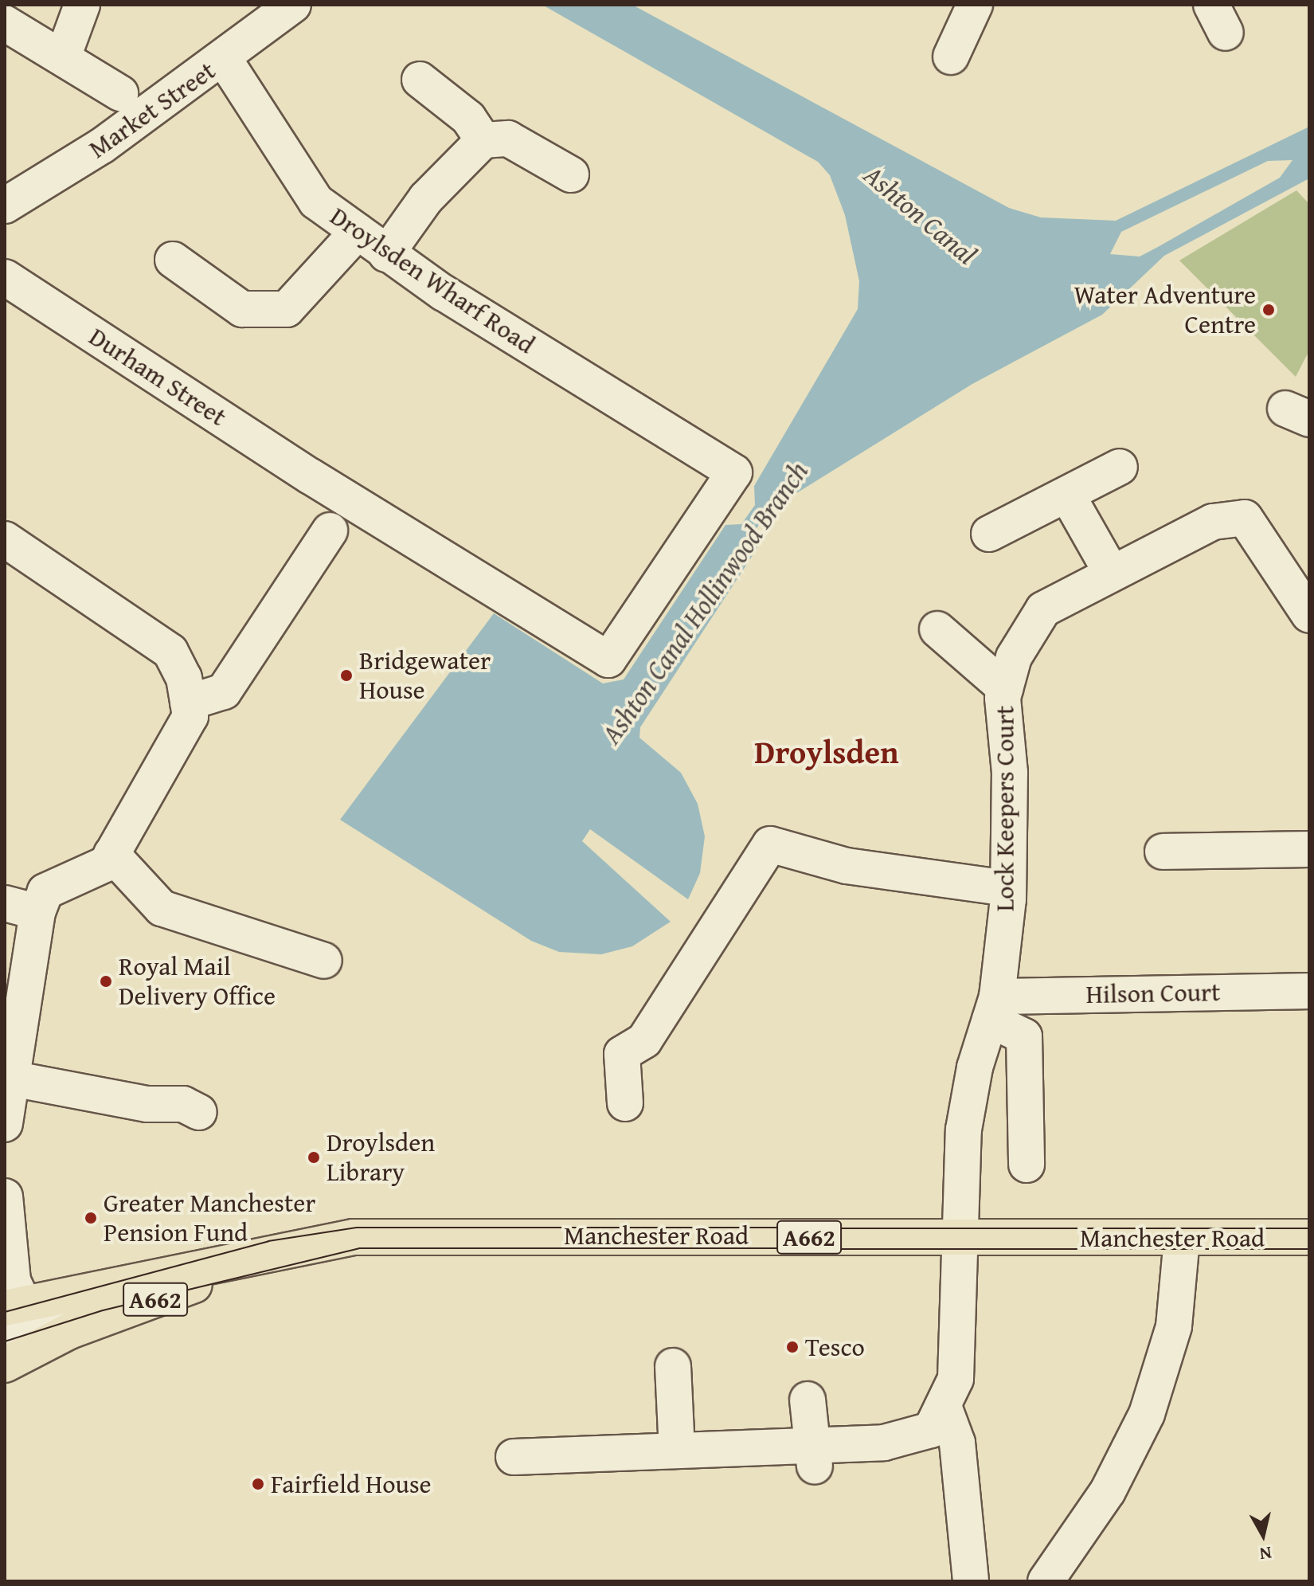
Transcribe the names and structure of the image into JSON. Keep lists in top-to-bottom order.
{
  "streets": {
    "main road": ["Manchester Road", "A662"],
    "street": [
      "Market Street",
      "Droylsden Wharf Road",
      "Durham Street",
      "Lock Keepers Court",
      "Hilson Court"
    ]
  },
  "crossings": [
    ["Market Street", "Droylsden Wharf Road"],
    ["Droylsden Wharf Road", "Durham Street"],
    ["Lock Keepers Court", "Hilson Court"],
    ["Lock Keepers Court", "Manchester Road"]
  ],
  "districts": ["Droylsden"],
  "water": ["Ashton Canal", "Ashton Canal Hollinwood Branch"],
  "places": [
    "Water Adventure Centre",
    "Bridgewater House",
    "Royal Mail Delivery Office",
    "Droylsden Library",
    "Greater Manchester Pension Fund",
    "Tesco",
    "Fairfield House"
  ],
  "north": "bottom"
}
